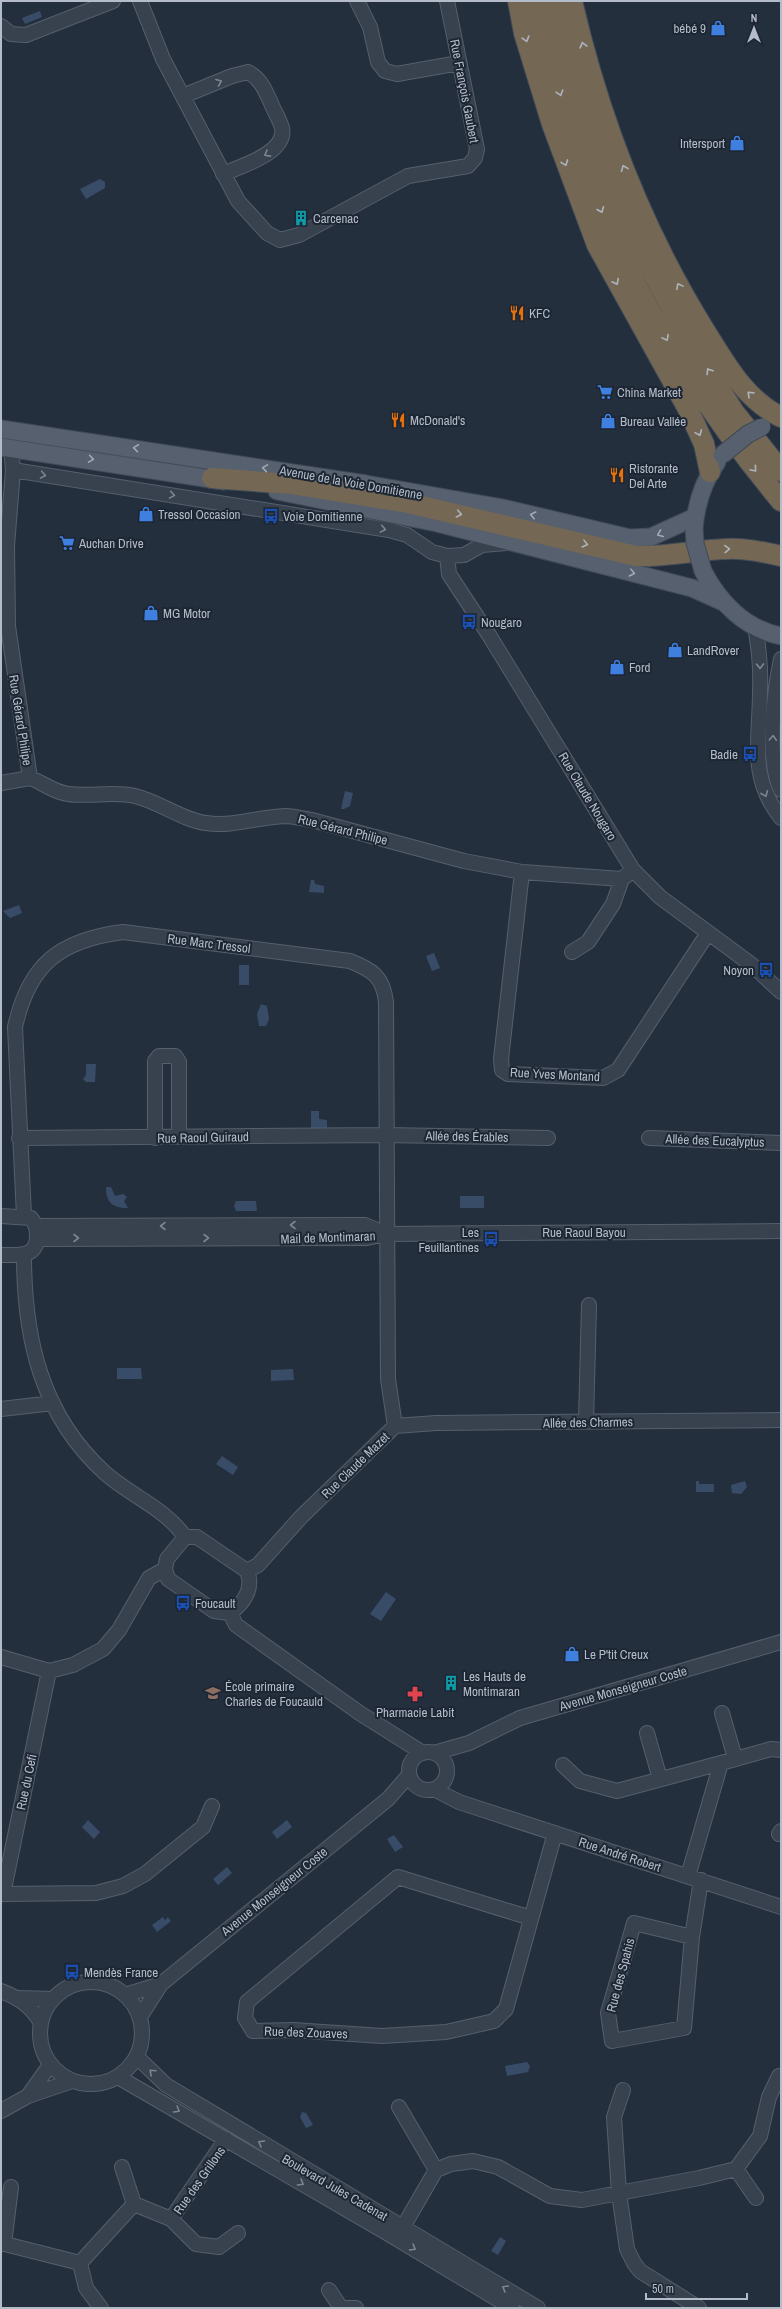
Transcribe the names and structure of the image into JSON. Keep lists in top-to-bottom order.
{
  "streets": {
    "main road": ["Avenue de la Voie Domitienne"],
    "street": [
      "Rue François Gaubert",
      "Rue Gérard Philipe",
      "Rue Claude Nougaro",
      "Rue Marc Tressol",
      "Rue Yves Montand",
      "Allée des Érables",
      "Rue Raoul Guiraud",
      "Allée des Eucalyptus",
      "Rue Raoul Bayou",
      "Mail de Montimaran",
      "Allée des Charmes",
      "Rue Claude Mazet",
      "Avenue Monseigneur Coste",
      "Rue du Cefi",
      "Rue André Robert",
      "Rue des Spahis",
      "Rue des Zouaves",
      "Rue des Grillons",
      "Boulevard Jules Cadenat"
    ]
  },
  "crossings": [
    ["Avenue de la Voie Domitienne", "Rue Gérard Philipe"],
    ["Avenue de la Voie Domitienne", "Rue Claude Nougaro"],
    ["Rue Gérard Philipe", "Rue Yves Montand"],
    ["Rue Claude Nougaro", "Rue Yves Montand"],
    ["Rue Marc Tressol", "Allée des Érables"],
    ["Rue Marc Tressol", "Rue Raoul Guiraud"],
    ["Rue Marc Tressol", "Rue Raoul Bayou"],
    ["Rue Marc Tressol", "Mail de Montimaran"],
    ["Rue Marc Tressol", "Rue Claude Mazet"],
    ["Allée des Érables", "Rue Raoul Guiraud"],
    ["Rue Raoul Bayou", "Mail de Montimaran"],
    ["Rue Raoul Bayou", "Rue Claude Mazet"],
    ["Mail de Montimaran", "Rue Claude Mazet"],
    ["Allée des Charmes", "Rue Claude Mazet"],
    ["Avenue Monseigneur Coste", "Rue André Robert"],
    ["Avenue Monseigneur Coste", "Boulevard Jules Cadenat"],
    ["Rue André Robert", "Rue des Spahis"],
    ["Rue André Robert", "Rue des Zouaves"],
    ["Rue des Grillons", "Boulevard Jules Cadenat"]
  ],
  "places": {
    "shop": [
      "bébé 9",
      "Intersport",
      "Bureau Vallée",
      "Tressol Occasion",
      "MG Motor",
      "LandRover",
      "Ford",
      "Le P'tit Creux"
    ],
    "building": ["Carcenac", "Les Hauts de Montimaran"],
    "restaurant": ["KFC", "McDonald's", "Ristorante Del Arte"],
    "supermarket": ["China Market", "Auchan Drive"],
    "bus stop": [
      "Voie Domitienne",
      "Nougaro",
      "Badie",
      "Noyon",
      "Les Feuillantines",
      "Foucault",
      "Mendès France"
    ],
    "school or university": ["École primaire Charles de Foucauld"],
    "pharmacy": ["Pharmacie Labit"]
  },
  "scale_bar": "50 m",
  "north": "top"
}
